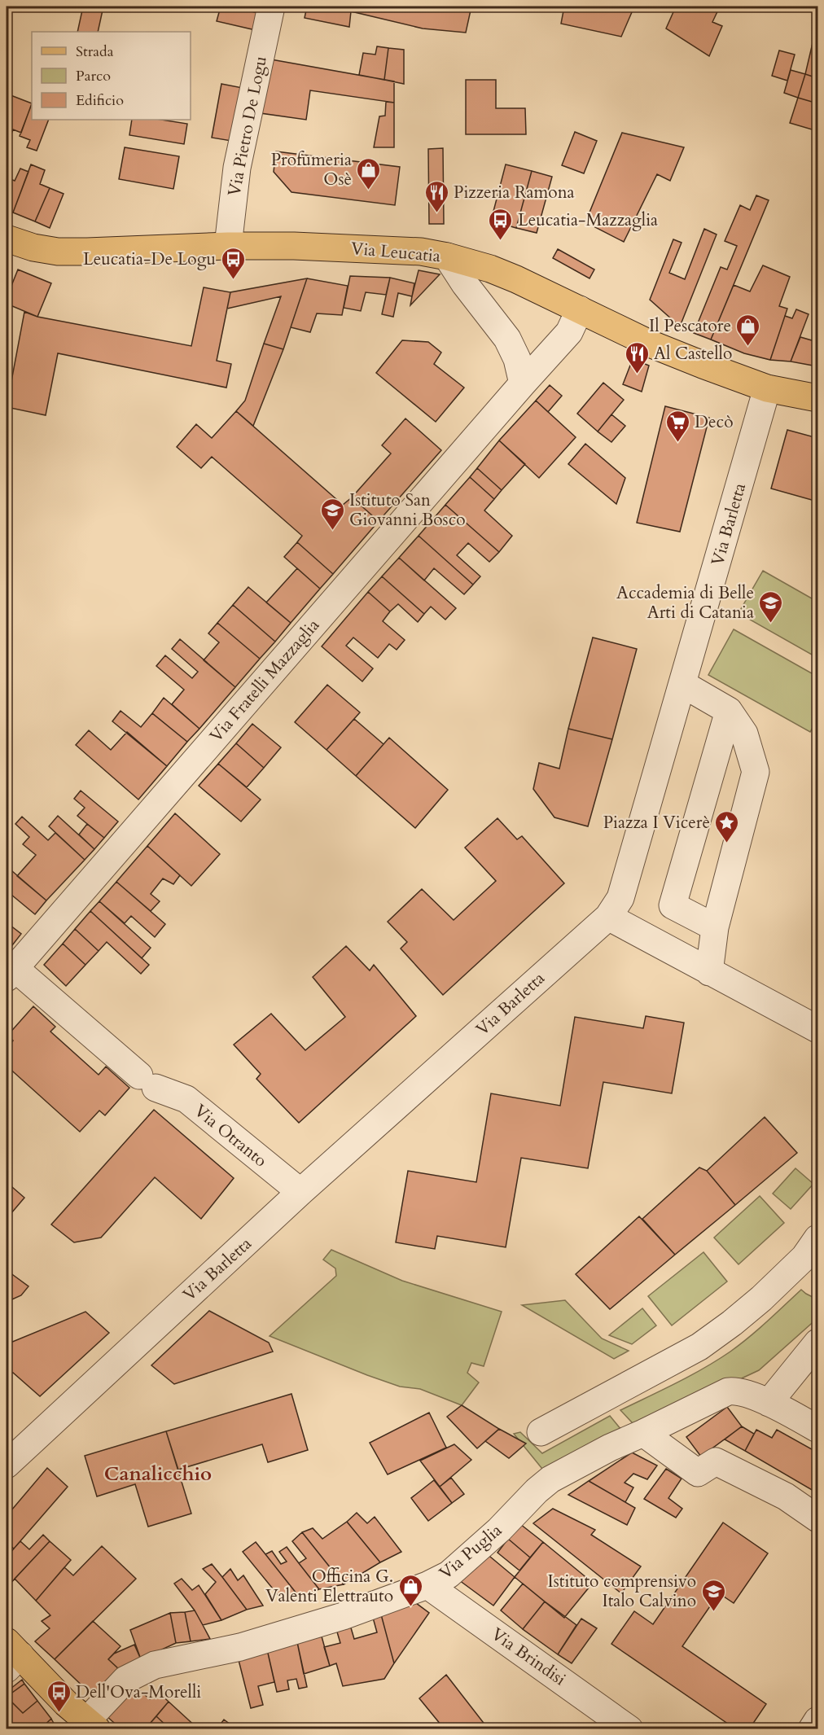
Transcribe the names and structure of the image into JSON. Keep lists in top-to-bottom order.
{
  "streets": {
    "main road": ["Via Leucatia"],
    "street": [
      "Via Pietro De Logu",
      "Via Barletta",
      "Via Fratelli Mazzaglia",
      "Via Otranto",
      "Via Puglia",
      "Via Brindisi"
    ]
  },
  "crossings": [
    ["Via Pietro De Logu", "Via Leucatia"],
    ["Via Leucatia", "Via Barletta"],
    ["Via Leucatia", "Via Fratelli Mazzaglia"],
    ["Via Barletta", "Via Otranto"],
    ["Via Fratelli Mazzaglia", "Via Otranto"],
    ["Via Puglia", "Via Brindisi"]
  ],
  "districts": ["Canalicchio"],
  "places": {
    "shop": ["Profumeria Osè", "Il Pescatore", "Officina G. Valenti Elettrauto"],
    "restaurant": ["Pizzeria Ramona", "Al Castello"],
    "bus stop": ["Leucatia-Mazzaglia", "Leucatia-De Logu", "Dell'Ova-Morelli"],
    "supermarket": ["Decò"],
    "school or university": ["Istituto San Giovanni Bosco", "Accademia di Belle Arti di Catania", "Istituto comprensivo Italo Calvino"],
    "place": ["Piazza I Vicerè"]
  },
  "legend": ["Strada", "Parco", "Edificio"]
}
